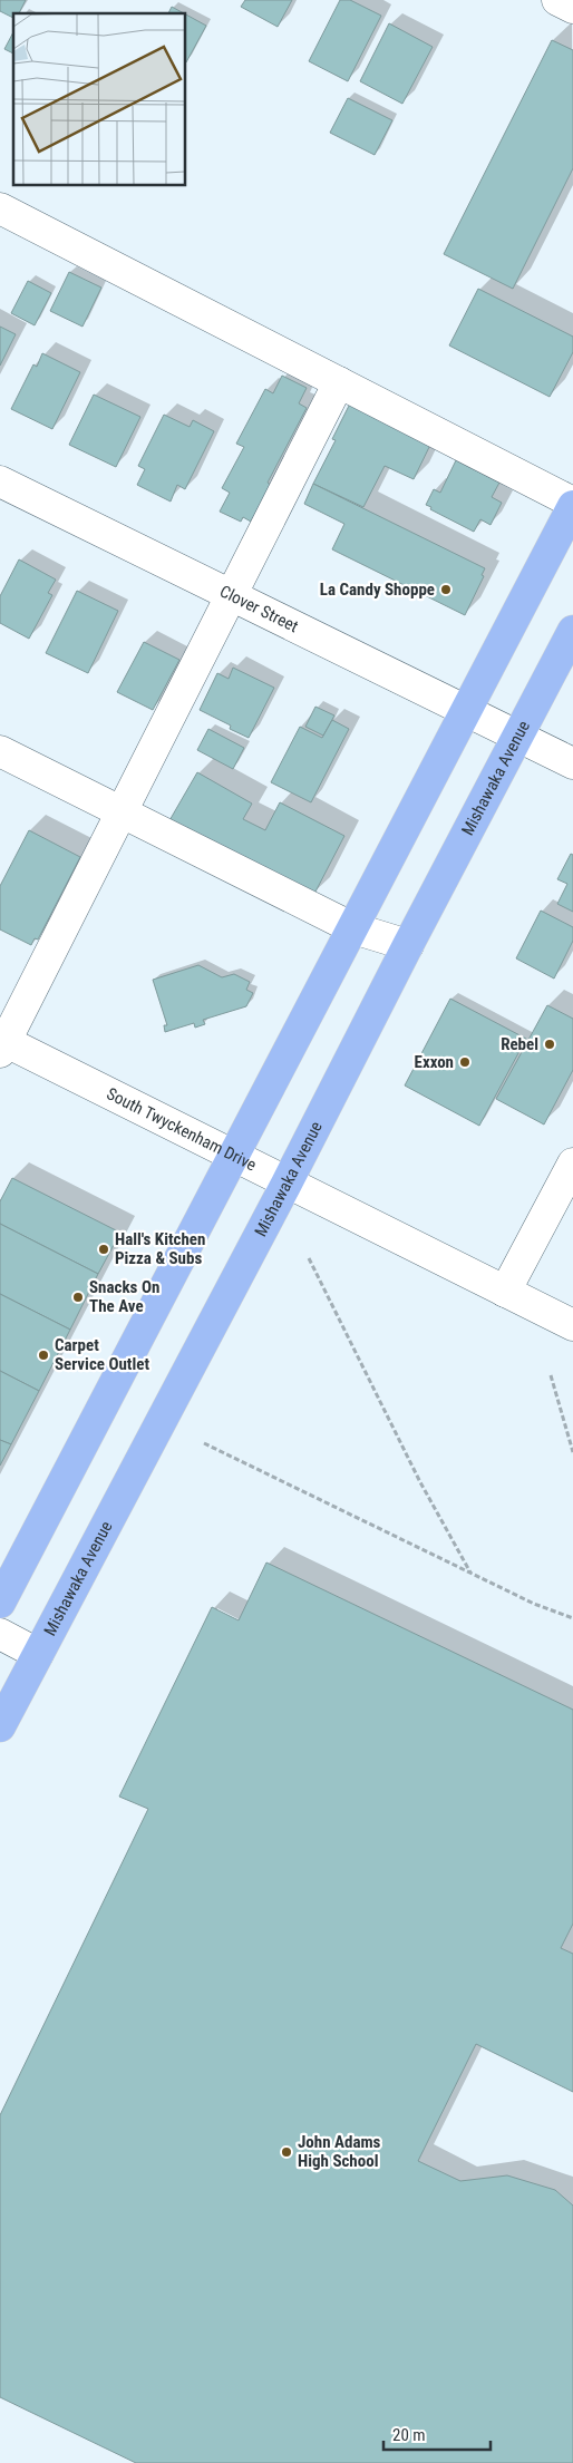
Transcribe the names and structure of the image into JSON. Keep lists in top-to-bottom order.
{
  "streets": {
    "main road": ["Mishawaka Avenue"],
    "street": ["Clover Street", "South Twyckenham Drive"]
  },
  "crossings": [
    ["Clover Street", "Mishawaka Avenue"],
    ["Mishawaka Avenue", "South Twyckenham Drive"]
  ],
  "places": [
    "La Candy Shoppe",
    "Rebel",
    "Exxon",
    "Hall's Kitchen Pizza & Subs",
    "Snacks On The Ave",
    "Carpet Service Outlet",
    "John Adams High School"
  ],
  "scale_bar": "20 m"
}
